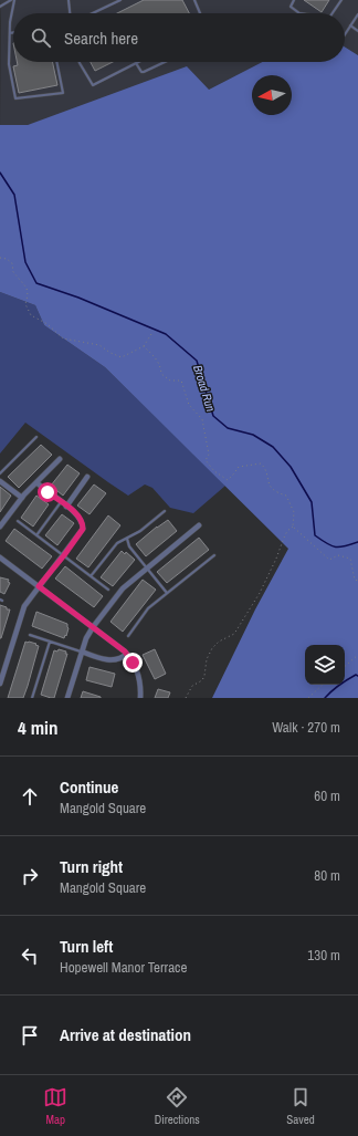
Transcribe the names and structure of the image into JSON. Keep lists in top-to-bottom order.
{
  "water": ["Broad Run"],
  "north": "left",
  "page": {
    "search": "Search here",
    "heading": ["4 min", "Walk · 270 m"],
    "list": [
      ["Continue", "Mangold Square", "60 m"],
      ["Turn right", "Mangold Square", "80 m"],
      ["Turn left", "Hopewell Manor Terrace", "130 m"],
      "Arrive at destination"
    ],
    "nav": ["Map", "Directions", "Saved"]
  }
}
